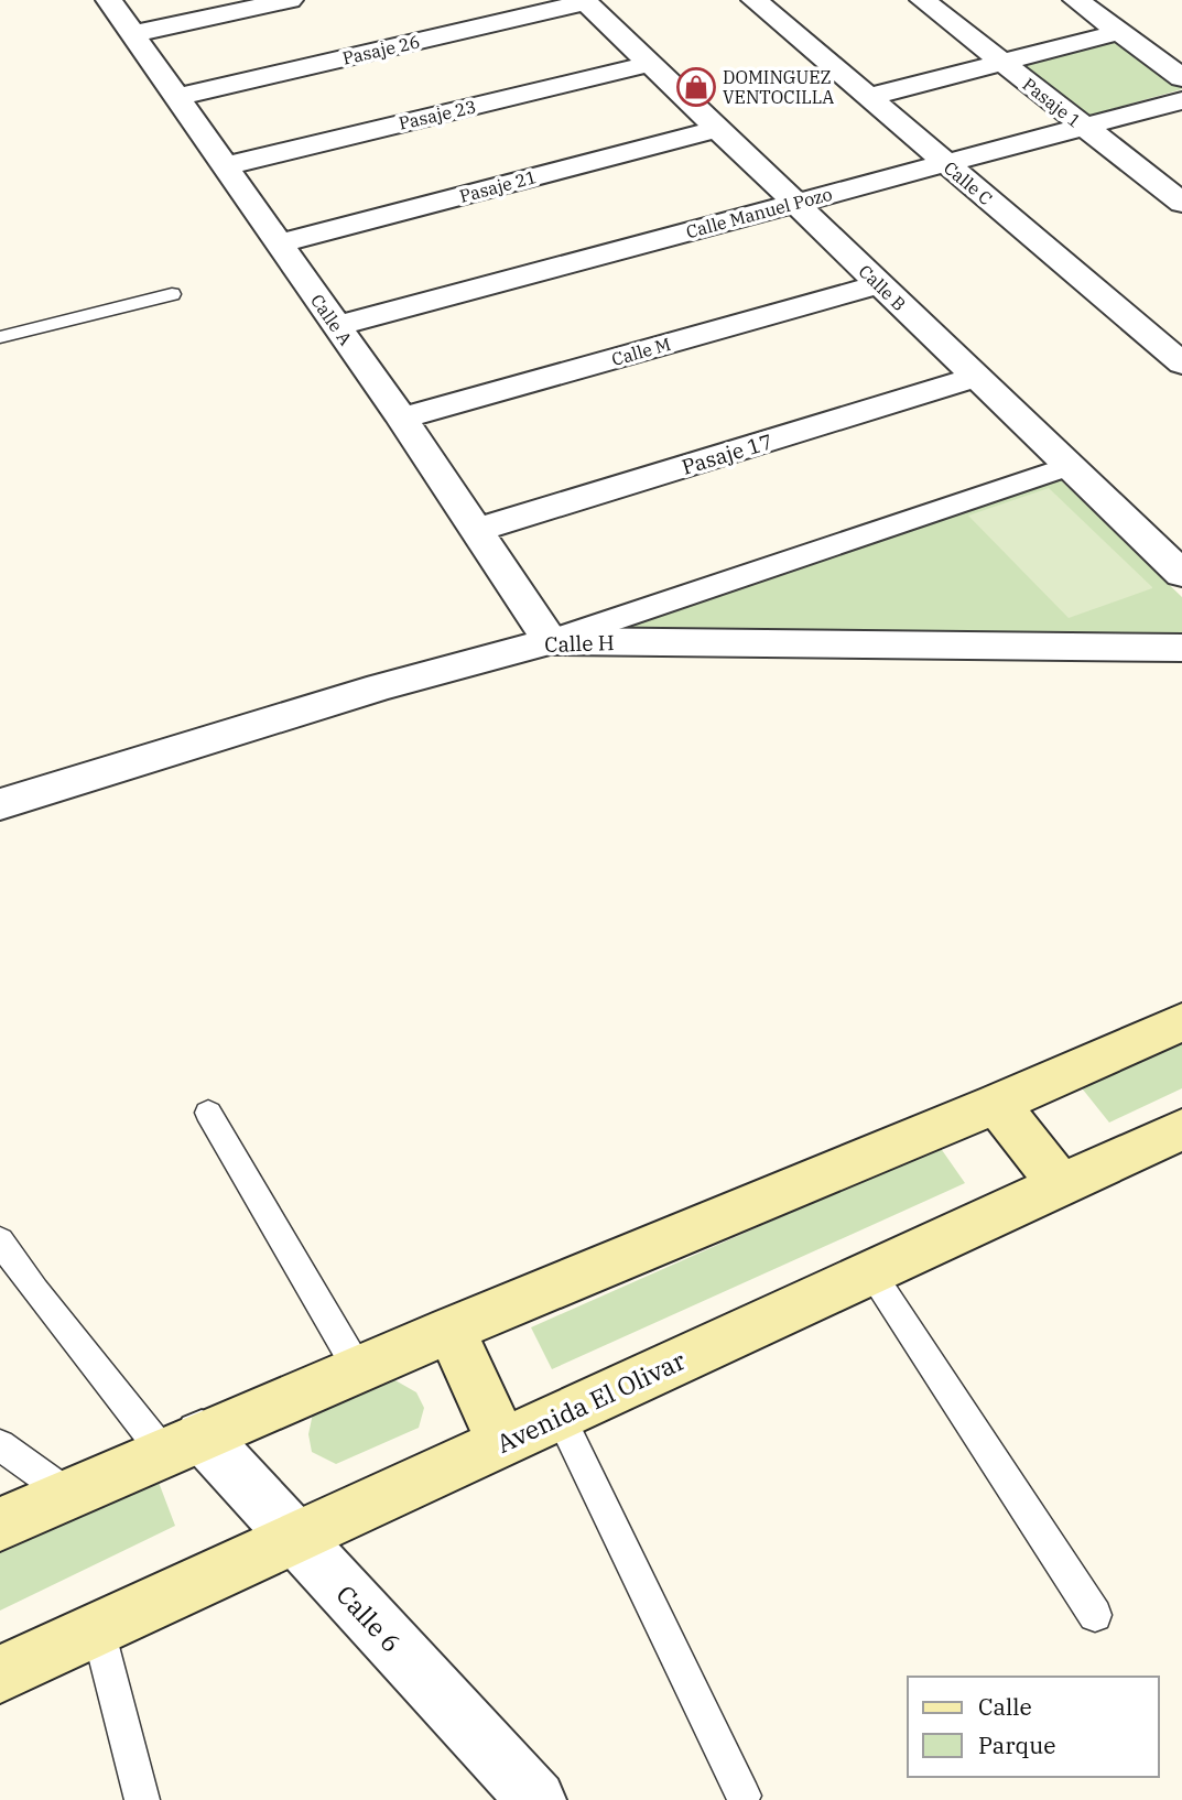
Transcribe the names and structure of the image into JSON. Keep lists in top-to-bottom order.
{
  "streets": {
    "main road": ["Avenida El Olivar"],
    "street": [
      "Pasaje 26",
      "Pasaje 1",
      "Pasaje 23",
      "Calle C",
      "Pasaje 21",
      "Calle Manuel Pozo",
      "Calle B",
      "Calle A",
      "Calle M",
      "Pasaje 17",
      "Calle H",
      "Calle 6"
    ]
  },
  "crossings": [
    ["Pasaje 26", "Calle B"],
    ["Pasaje 26", "Calle A"],
    ["Pasaje 1", "Calle Manuel Pozo"],
    ["Pasaje 23", "Calle B"],
    ["Pasaje 23", "Calle A"],
    ["Calle C", "Calle Manuel Pozo"],
    ["Pasaje 21", "Calle B"],
    ["Pasaje 21", "Calle A"],
    ["Calle Manuel Pozo", "Calle B"],
    ["Calle Manuel Pozo", "Calle A"],
    ["Calle B", "Calle M"],
    ["Calle B", "Pasaje 17"],
    ["Calle A", "Calle M"],
    ["Calle A", "Pasaje 17"],
    ["Calle A", "Calle H"],
    ["Avenida El Olivar", "Calle 6"]
  ],
  "places": {
    "shop": ["DOMINGUEZ VENTOCILLA"]
  },
  "legend": ["Calle", "Parque"]
}
